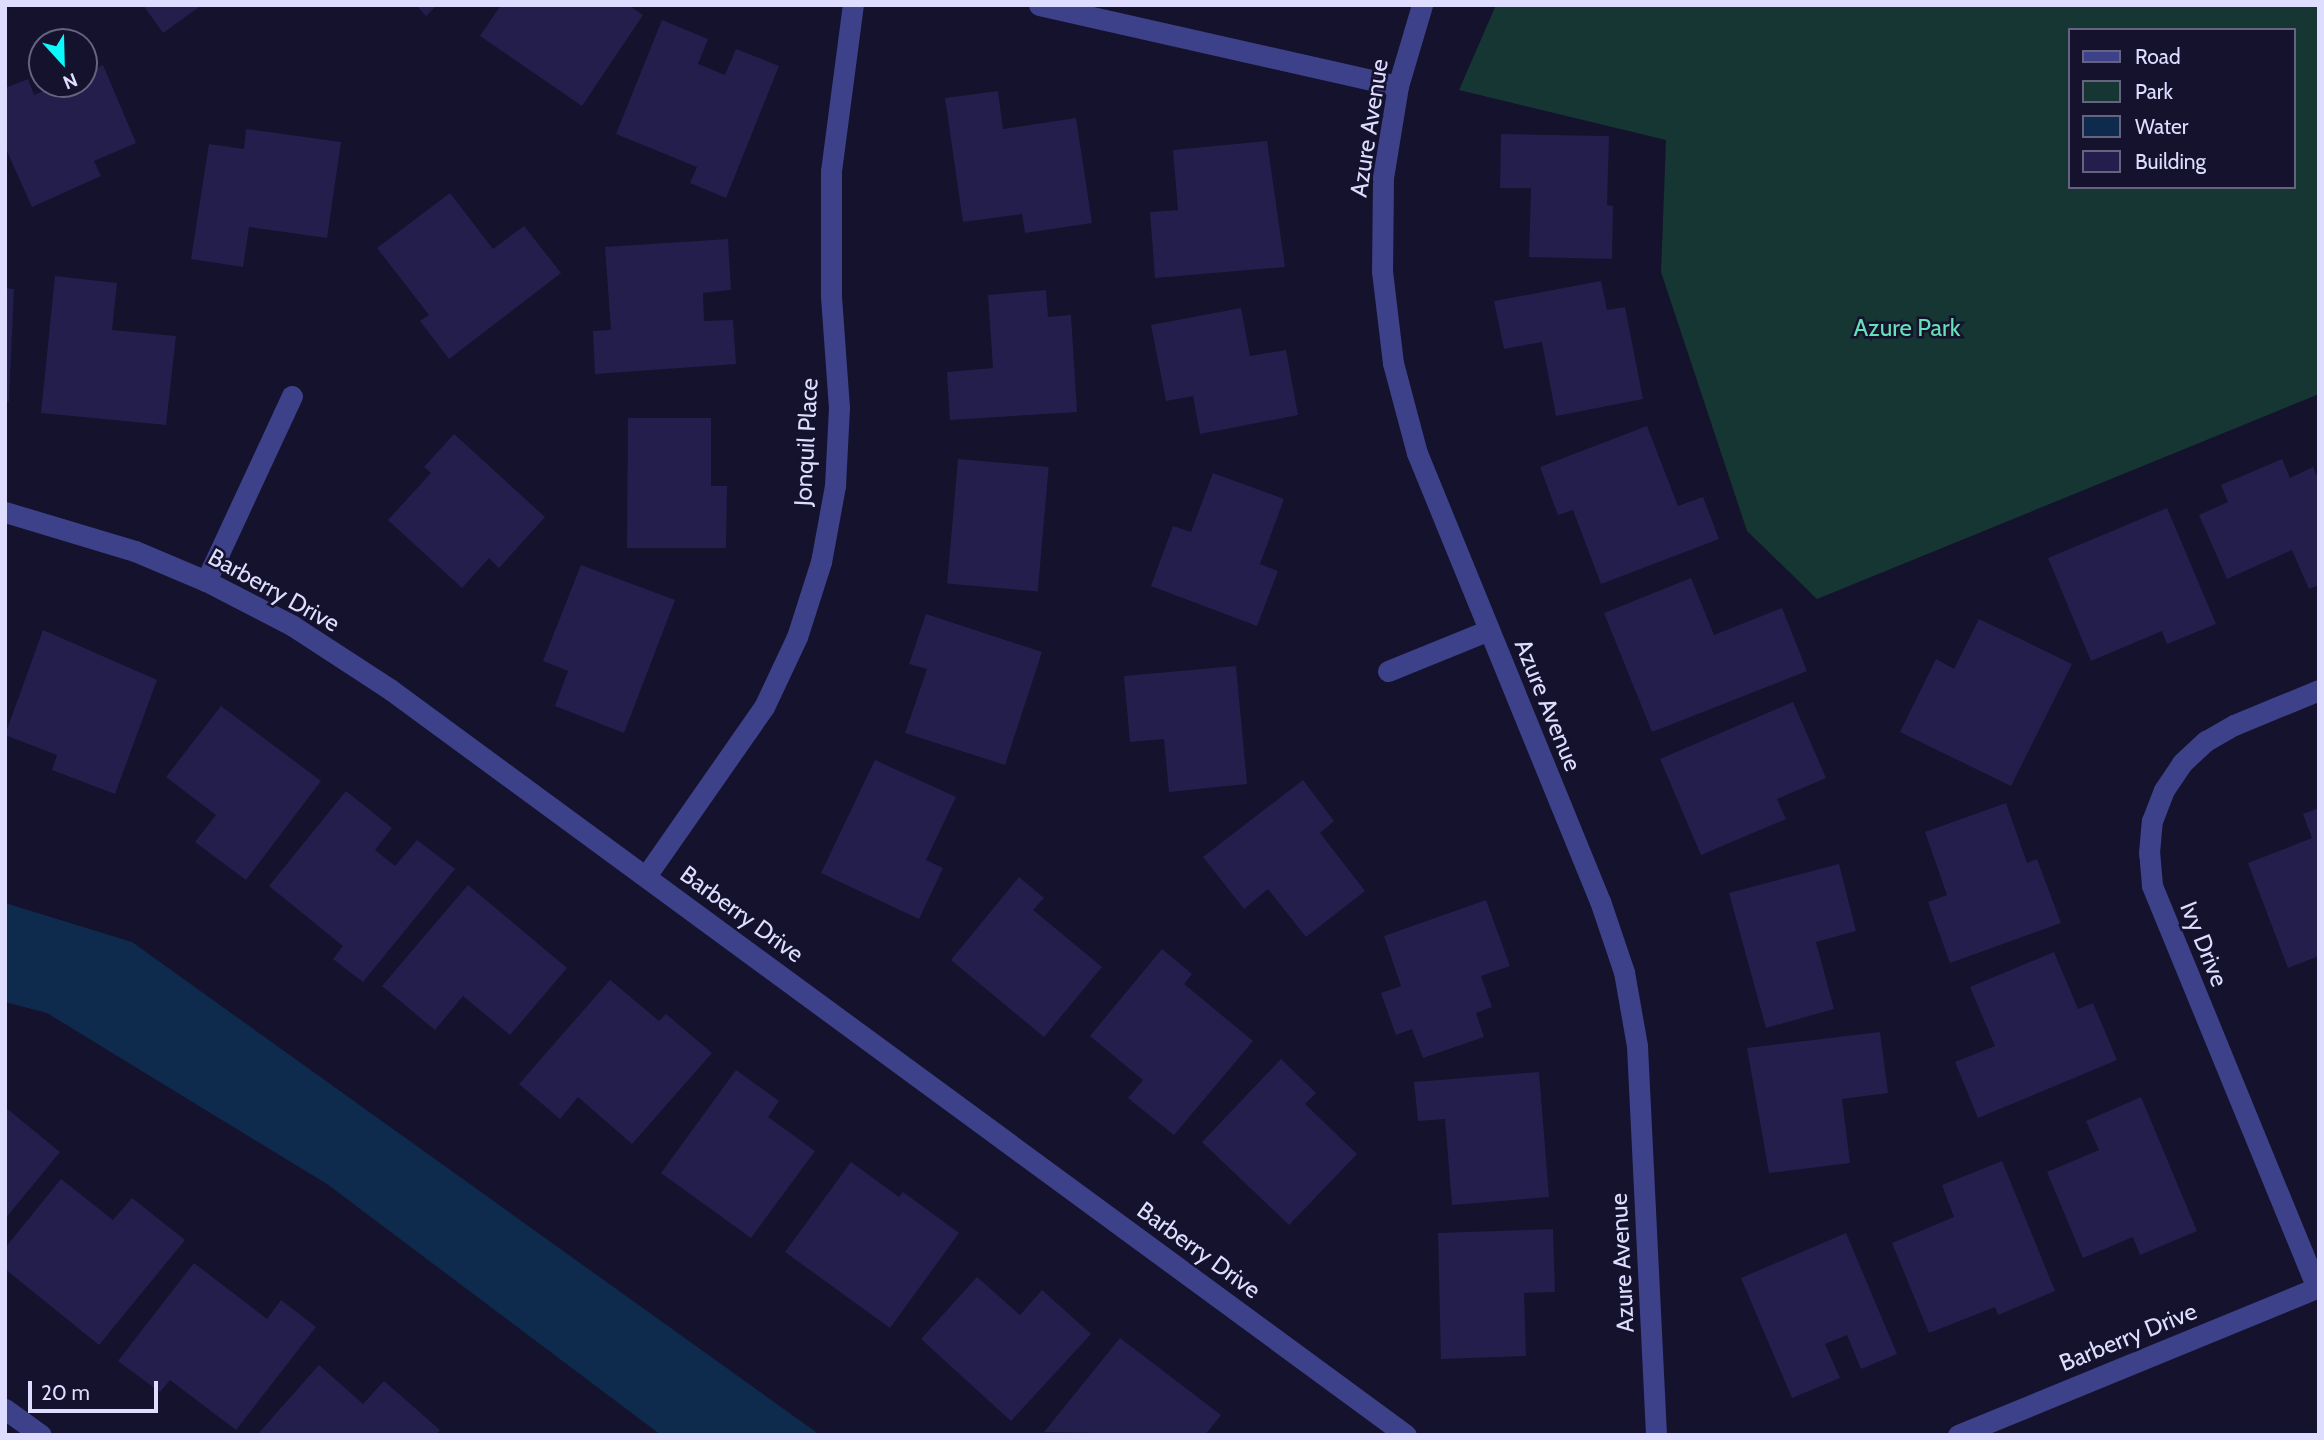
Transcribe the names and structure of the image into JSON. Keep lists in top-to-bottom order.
{
  "streets": {
    "street": [
      "Azure Avenue",
      "Jonquil Place",
      "Barberry Drive",
      "Ivy Drive"
    ]
  },
  "crossings": [
    ["Jonquil Place", "Barberry Drive"],
    ["Barberry Drive", "Ivy Drive"]
  ],
  "parks": ["Azure Park"],
  "legend": [
    "Road",
    "Park",
    "Water",
    "Building"
  ],
  "scale_bar": "20 m",
  "north": "bottom"
}
